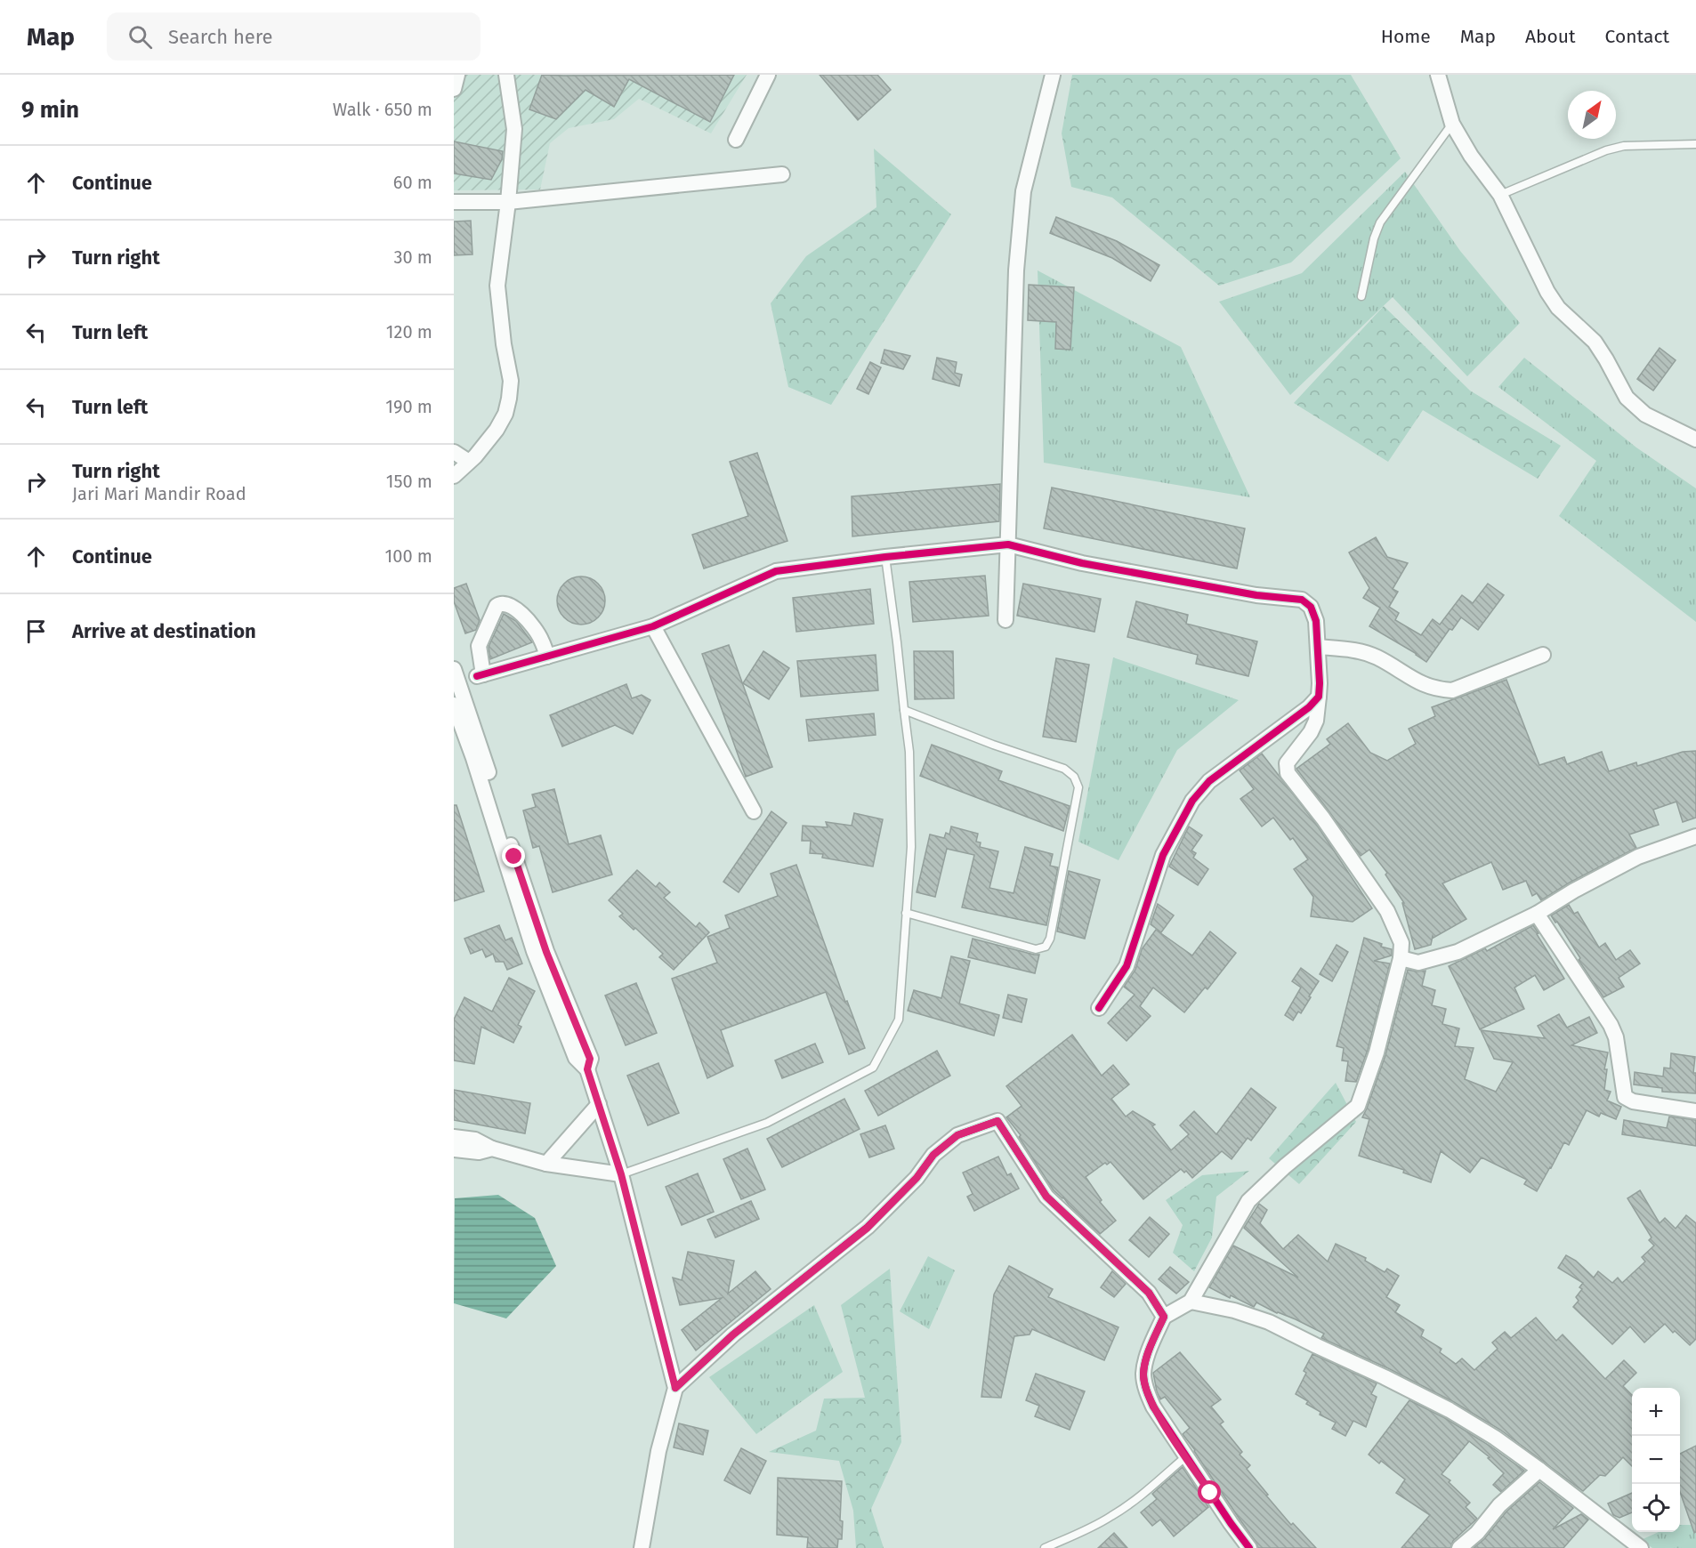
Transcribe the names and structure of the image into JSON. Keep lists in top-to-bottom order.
{
  "north": "top right",
  "page": {
    "header": "Map",
    "search": "Search here",
    "nav": [
      "Home",
      "Map",
      "About",
      "Contact"
    ],
    "heading": ["9 min", "Walk · 650 m"],
    "list": [
      ["Continue", "60 m"],
      ["Turn right", "30 m"],
      ["Turn left", "120 m"],
      ["Turn left", "190 m"],
      ["Turn right", "Jari Mari Mandir Road", "150 m"],
      ["Continue", "100 m"],
      "Arrive at destination"
    ],
    "map_buttons": ["+", "−"]
  }
}
